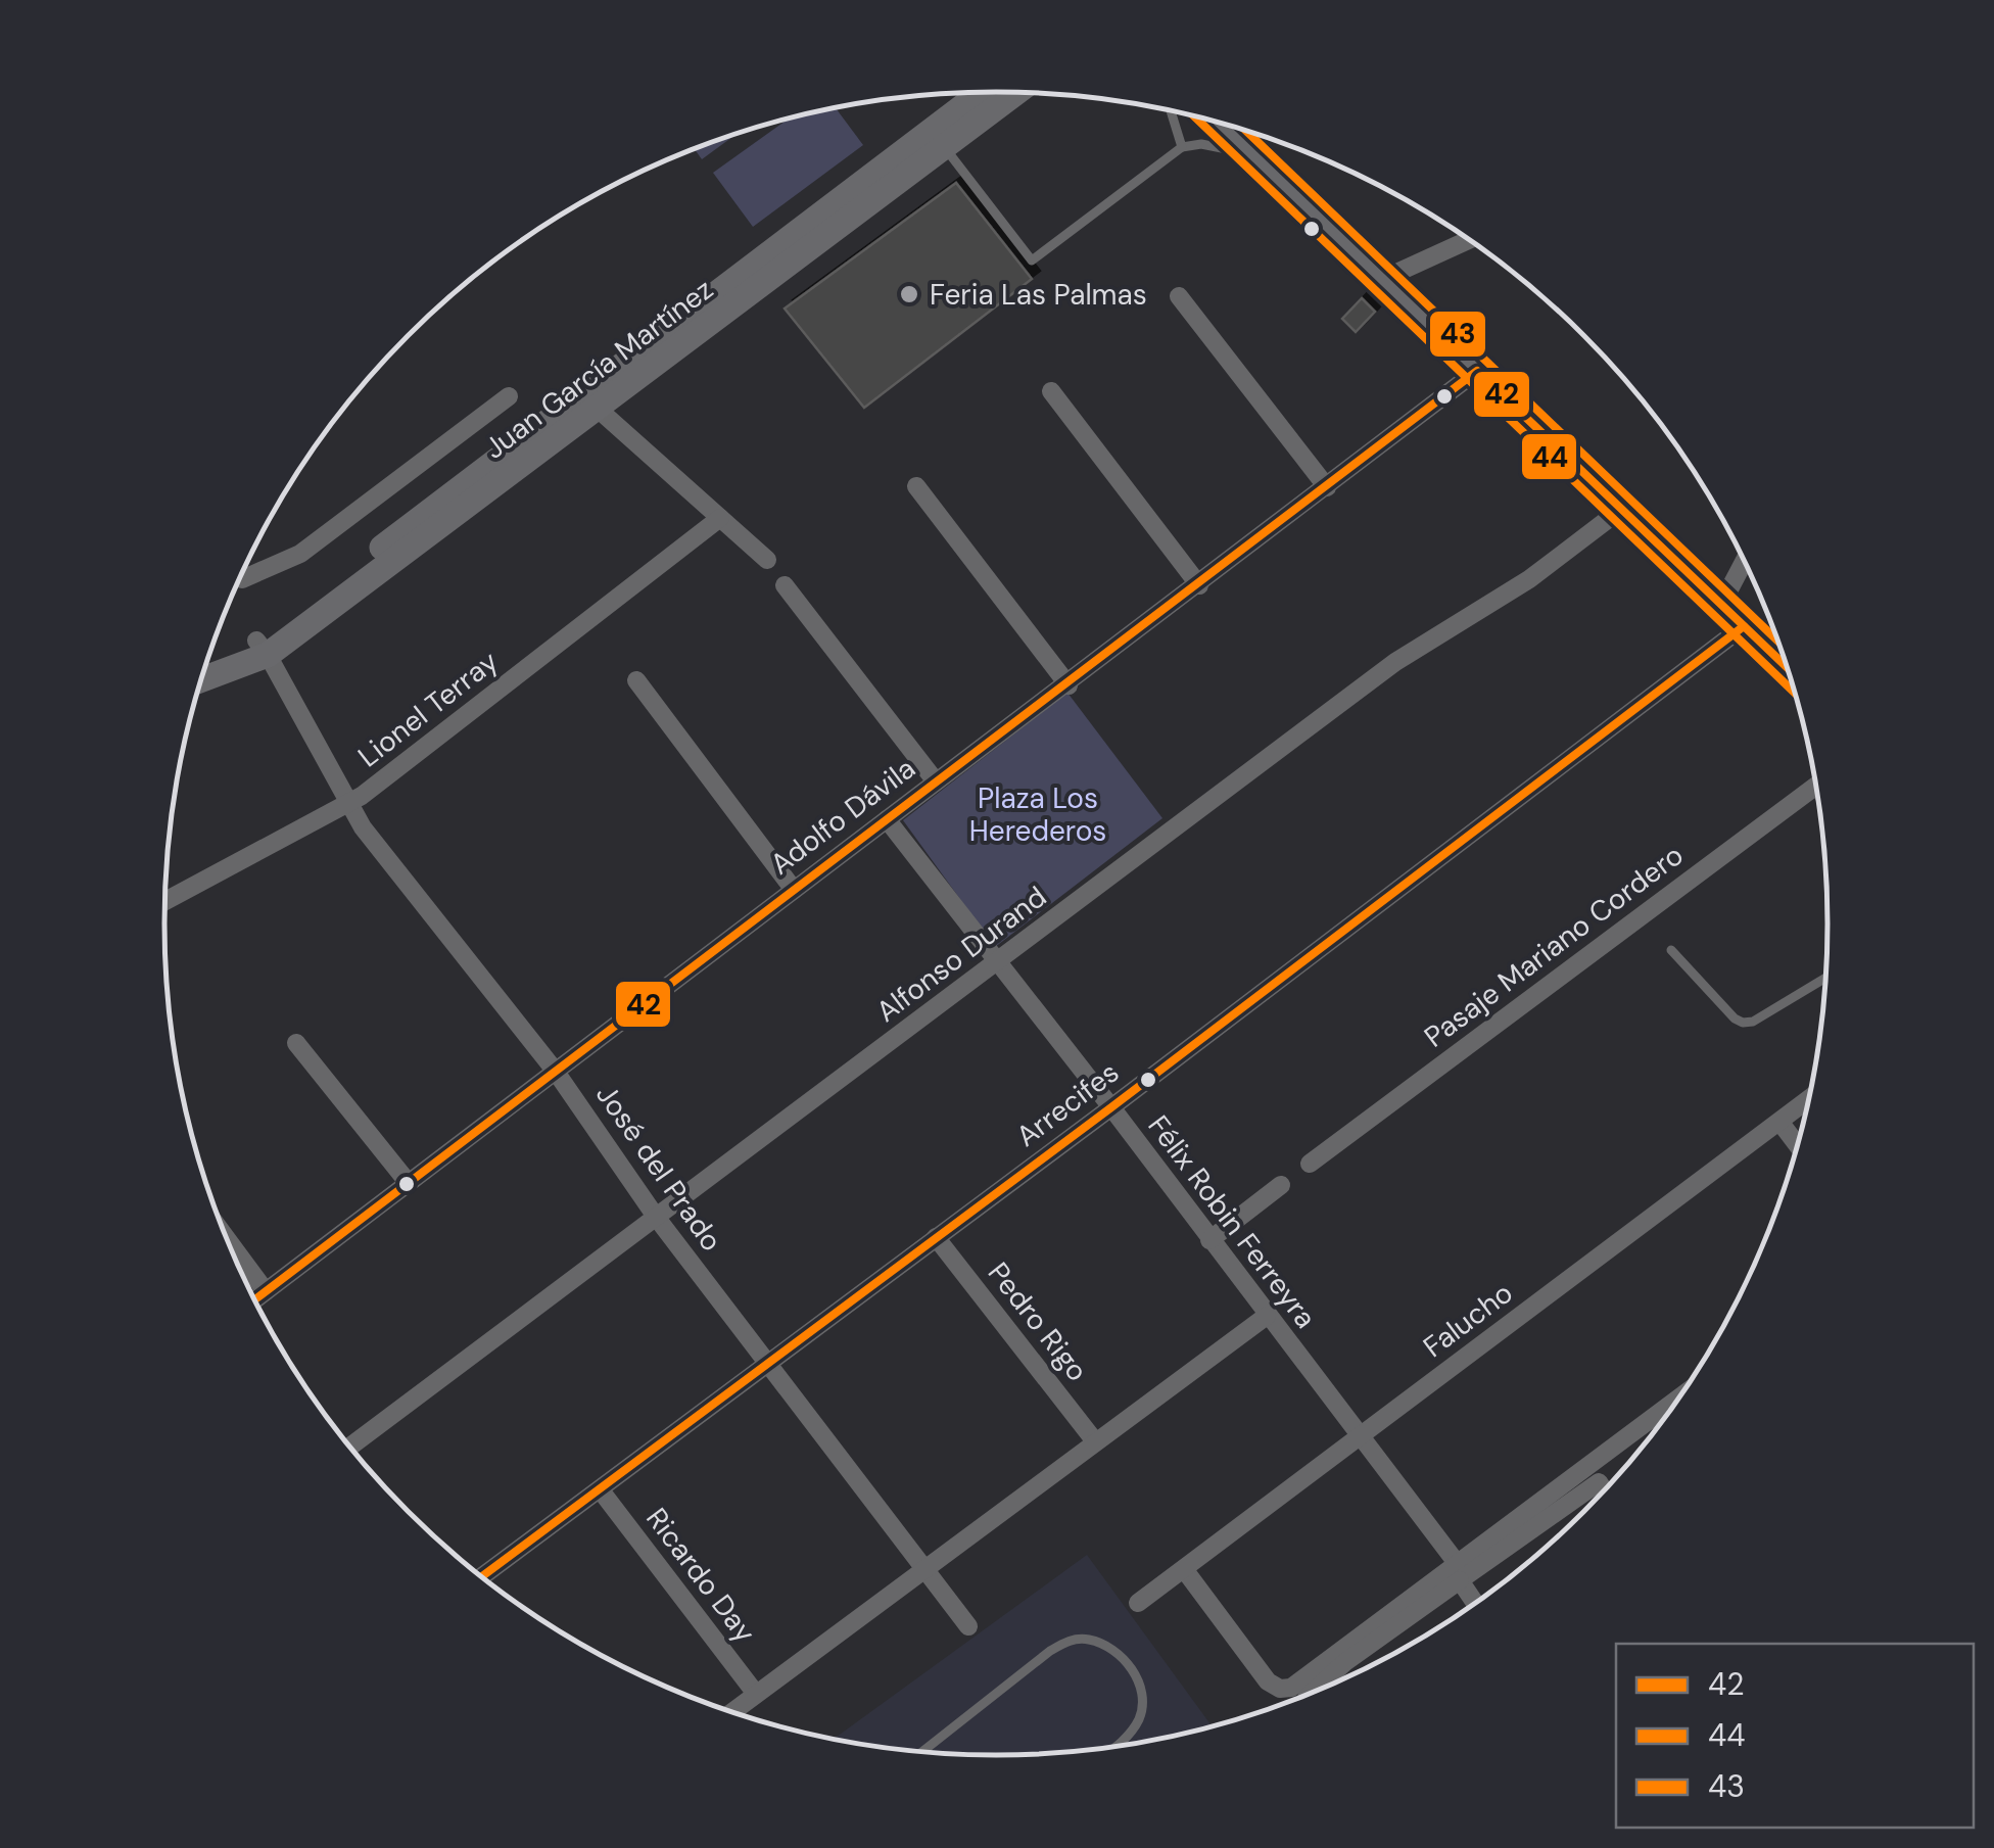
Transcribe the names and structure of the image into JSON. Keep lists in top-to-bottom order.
{
  "streets": {
    "main road": ["Juan García Martínez"],
    "street": [
      "Lionel Terray",
      "Adolfo Dávila",
      "Pasaje Mariano Cordero",
      "Alfonso Durand",
      "Arrecifes",
      "José del Prado",
      "Félix Robin Ferreyra",
      "Falucho",
      "Pedro Rigo",
      "Ricardo Day"
    ]
  },
  "crossings": [
    ["Juan García Martínez", "José del Prado"],
    ["Lionel Terray", "José del Prado"],
    ["Adolfo Dávila", "José del Prado"],
    ["Adolfo Dávila", "Félix Robin Ferreyra"],
    ["Alfonso Durand", "José del Prado"],
    ["Alfonso Durand", "Félix Robin Ferreyra"],
    ["Arrecifes", "José del Prado"],
    ["Arrecifes", "Félix Robin Ferreyra"],
    ["Arrecifes", "Pedro Rigo"],
    ["Arrecifes", "Ricardo Day"],
    ["Félix Robin Ferreyra", "Falucho"]
  ],
  "parks": ["Plaza Los Herederos"],
  "places": ["Feria Las Palmas"],
  "lines": ["transit line 44", "transit line 43", "transit line 42"],
  "legend": ["42", "44", "43"]
}
